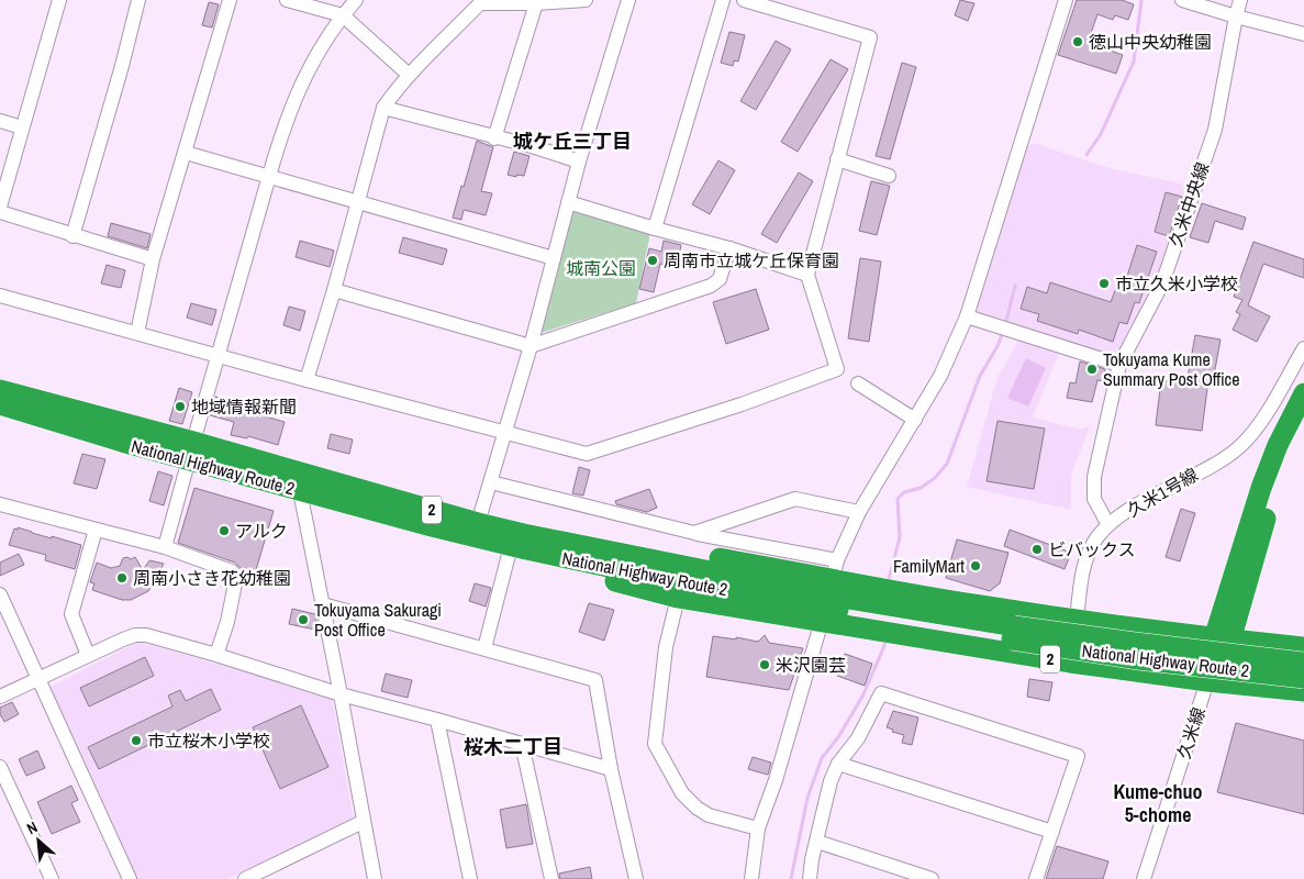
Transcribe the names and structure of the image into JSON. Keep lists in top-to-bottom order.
{
  "streets": {
    "highway": ["National Highway Route 2", "2"],
    "street": ["久米中央線", "久米1号線", "久米線"]
  },
  "crossings": [
    ["久米中央線", "久米1号線"],
    ["National Highway Route 2", "2"],
    ["久米1号線", "2"],
    ["2", "久米線"]
  ],
  "districts": ["城ケ丘三丁目", "桜木二丁目", "Kume-chuo 5-chome"],
  "parks": ["城南公園"],
  "places": [
    "徳山中央幼稚園",
    "周南市立城ケ丘保育園",
    "市立久米小学校",
    "Tokuyama Kume Summary Post Office",
    "地域情報新聞",
    "アルク",
    "ビバックス",
    "FamilyMart",
    "周南小さき花幼稚園",
    "Tokuyama Sakuragi Post Office",
    "米沢園芸",
    "市立桜木小学校"
  ],
  "north": "top left"
}
